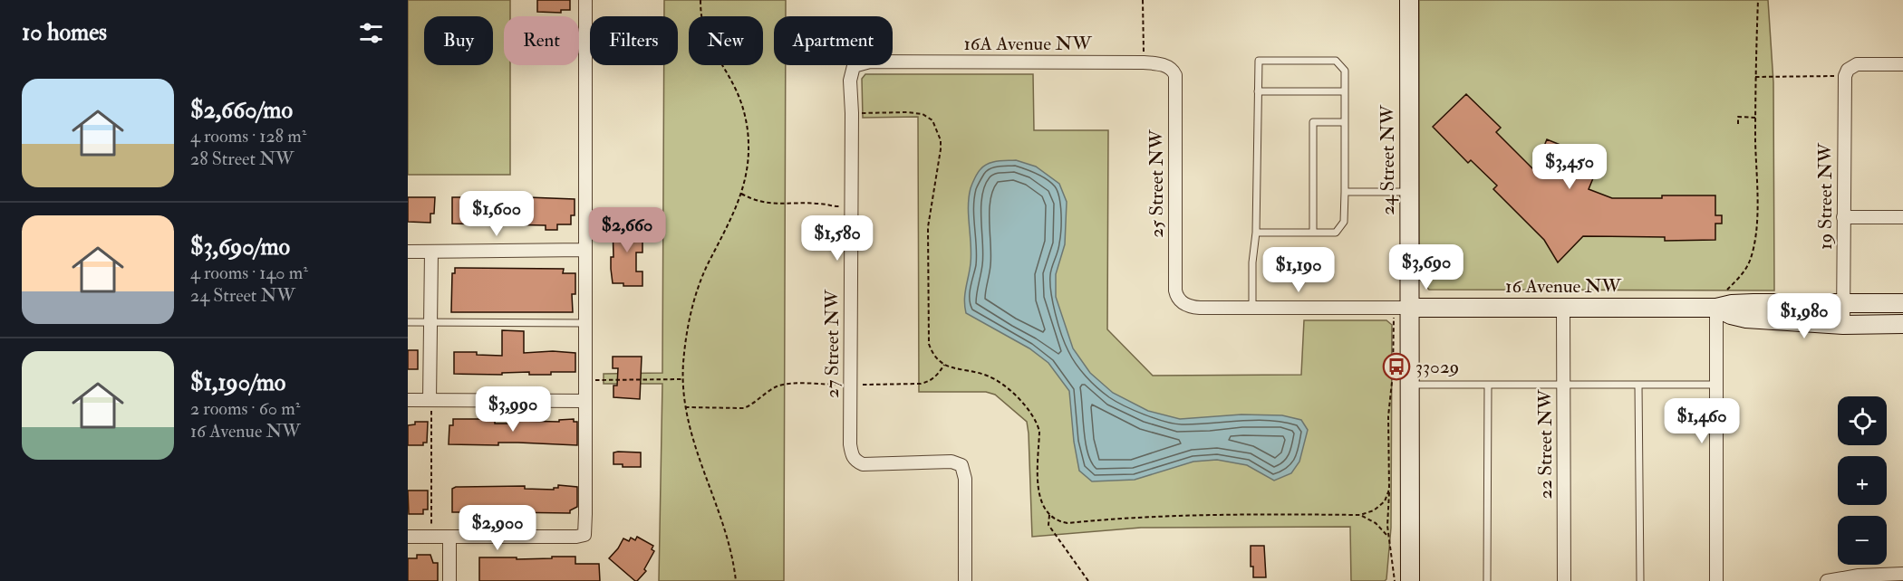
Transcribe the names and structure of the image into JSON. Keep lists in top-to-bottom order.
{
  "streets": {
    "street": [
      "16A Avenue NW",
      "24 Street NW",
      "25 Street NW",
      "19 Street NW",
      "16 Avenue NW",
      "27 Street NW",
      "22 Street NW"
    ]
  },
  "crossings": [
    ["16A Avenue NW", "25 Street NW"],
    ["16A Avenue NW", "27 Street NW"],
    ["24 Street NW", "16 Avenue NW"],
    ["25 Street NW", "16 Avenue NW"],
    ["19 Street NW", "16 Avenue NW"],
    ["16 Avenue NW", "22 Street NW"]
  ],
  "places": {
    "bus stop": ["33029"]
  },
  "page": {
    "heading": "10 homes",
    "chip": [
      "Buy",
      "Rent",
      "Filters",
      "New",
      "Apartment"
    ],
    "list": [
      {
        "name": "$2,660/mo",
        "note": "4 rooms · 128 m² · 28 Street NW"
      },
      {
        "name": "$3,690/mo",
        "note": "4 rooms · 140 m² · 24 Street NW"
      },
      {
        "name": "$1,190/mo",
        "note": "2 rooms · 60 m² · 16 Avenue NW"
      }
    ],
    "price": [
      "$3,450",
      "$1,600",
      "$2,660",
      "$1,580",
      "$3,690",
      "$1,190",
      "$1,980",
      "$3,990",
      "$1,460",
      "$2,900"
    ],
    "map_buttons": ["+", "−"]
  }
}
